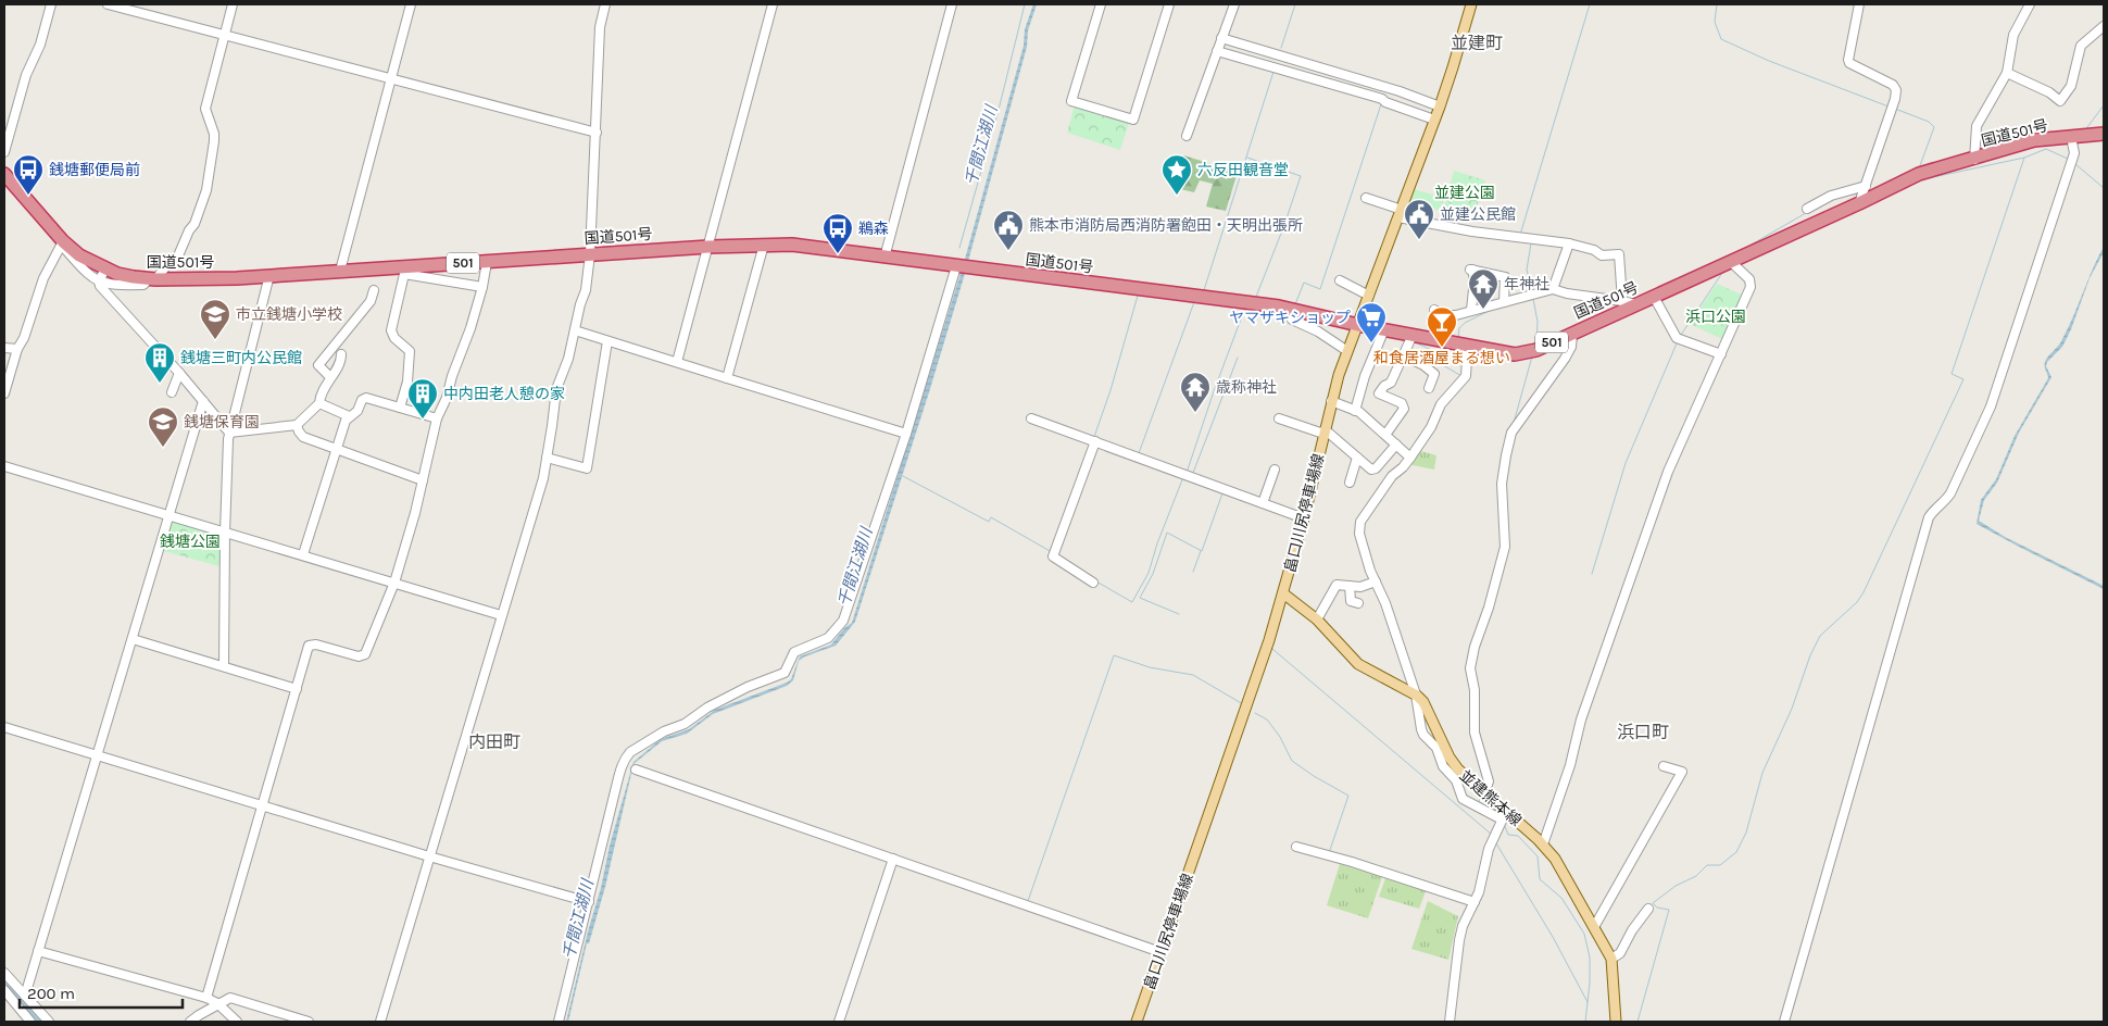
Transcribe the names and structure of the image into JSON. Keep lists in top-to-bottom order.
{
  "streets": {
    "highway": ["国道501号", "501"],
    "main road": ["畠口川尻停車場線", "並建熊本線"]
  },
  "crossings": [
    ["国道501号", "畠口川尻停車場線"],
    ["畠口川尻停車場線", "並建熊本線"]
  ],
  "districts": ["並建町", "浜口町", "内田町"],
  "water": ["千間江湖川"],
  "parks": ["並建公園", "浜口公園", "銭塘公園"],
  "places": {
    "bus stop": ["銭塘郵便局前", "鵜森"],
    "place": ["六反田観音堂"],
    "public building": ["並建公民館", "熊本市消防局西消防署飽田・天明出張所"],
    "temple": ["年神社", "歳称神社"],
    "school or university": ["市立銭塘小学校", "銭塘保育園"],
    "supermarket": ["ヤマザキショップ"],
    "bar": ["和食居酒屋まる想い"],
    "building": ["銭塘三町内公民館", "中内田老人憩の家"]
  },
  "scale_bar": "200 m"
}
